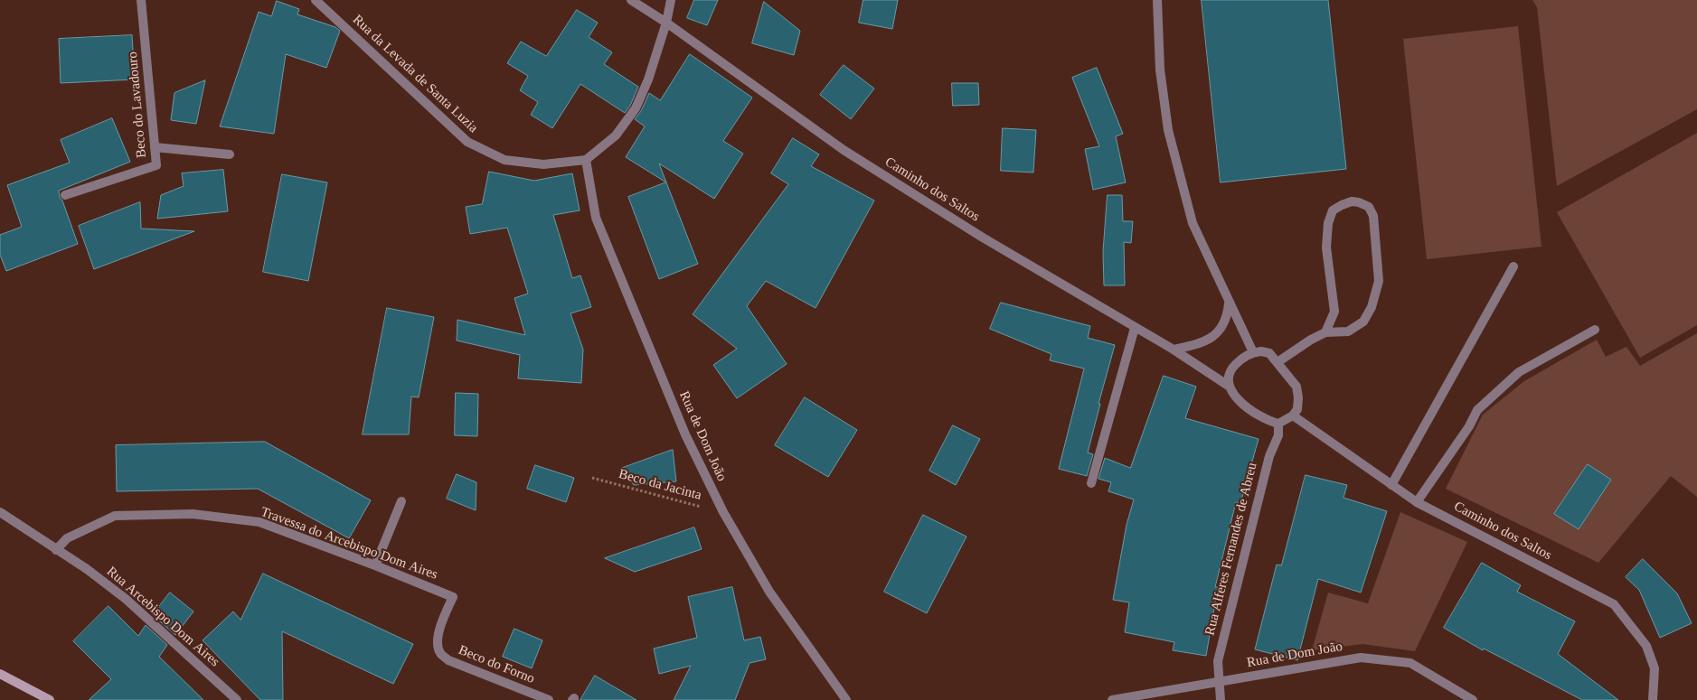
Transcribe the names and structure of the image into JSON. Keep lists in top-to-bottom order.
{
  "streets": {
    "street": [
      "Rua da Levada de Santa Luzia",
      "Beco do Lavadouro",
      "Caminho dos Saltos",
      "Rua de Dom João",
      "Travessa do Arcebispo Dom Aires",
      "Rua Alferes Fernandes de Abreu",
      "Rua Arcebispo Dom Aires",
      "Beco do Forno"
    ],
    "path": ["Beco da Jacinta"]
  },
  "crossings": [
    ["Rua da Levada de Santa Luzia", "Rua de Dom João"],
    ["Caminho dos Saltos", "Rua Alferes Fernandes de Abreu"],
    ["Rua de Dom João", "Beco da Jacinta"],
    ["Rua de Dom João", "Rua Alferes Fernandes de Abreu"],
    ["Travessa do Arcebispo Dom Aires", "Rua Arcebispo Dom Aires"],
    ["Travessa do Arcebispo Dom Aires", "Beco do Forno"]
  ]
}
